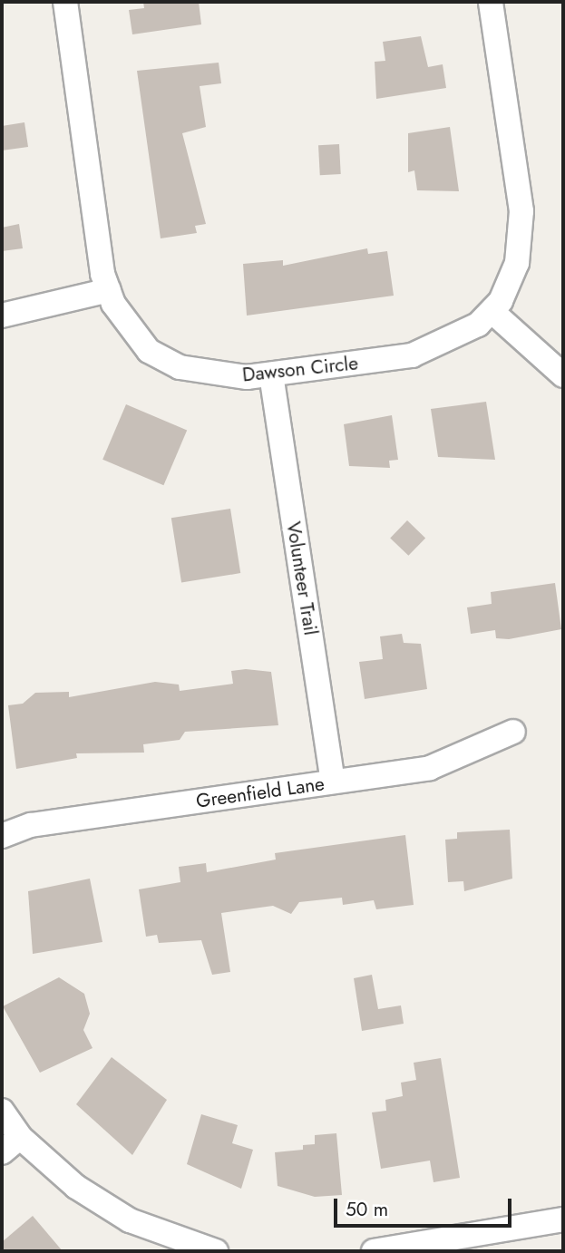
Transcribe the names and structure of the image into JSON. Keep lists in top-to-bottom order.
{
  "streets": {
    "street": ["Dawson Circle", "Volunteer Trail", "Greenfield Lane"]
  },
  "crossings": [
    ["Dawson Circle", "Volunteer Trail"],
    ["Volunteer Trail", "Greenfield Lane"]
  ],
  "scale_bar": "50 m"
}
